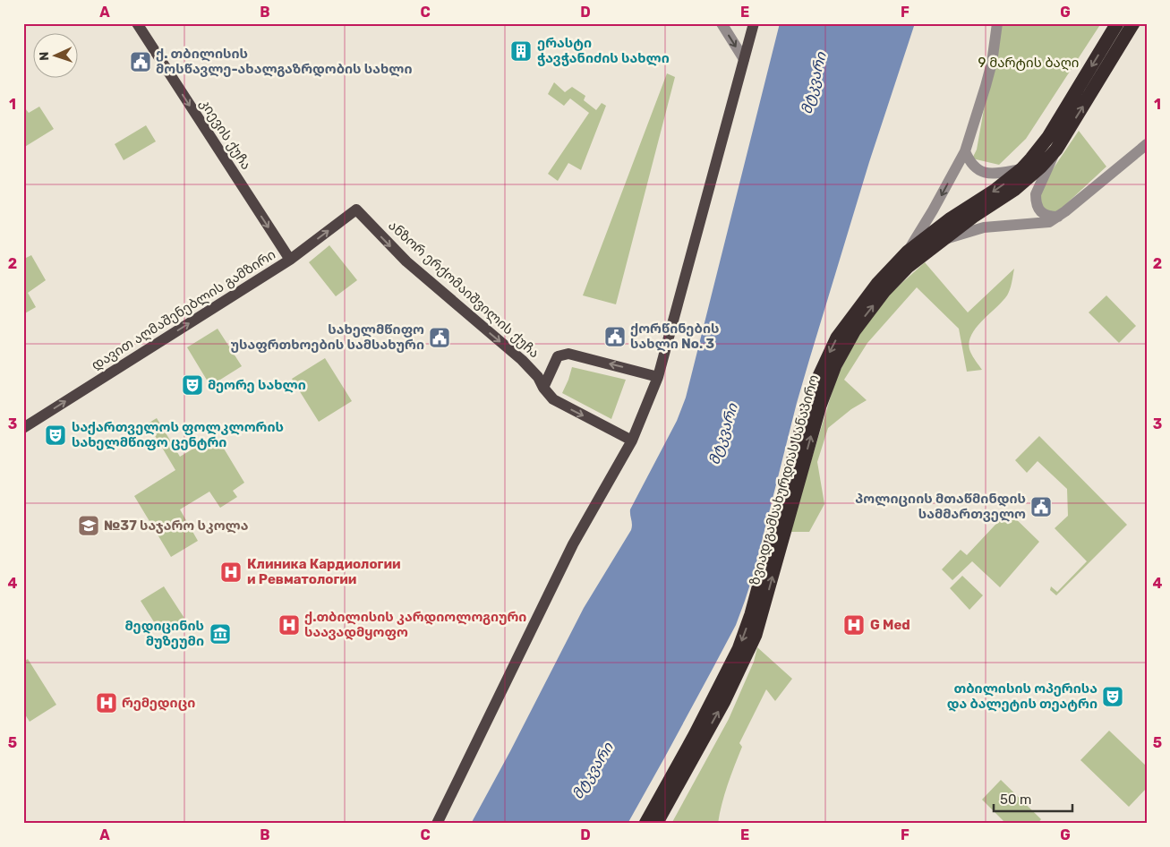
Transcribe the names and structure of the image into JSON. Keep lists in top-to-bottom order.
{
  "streets": {
    "highway": ["ზვიად გამსახურდიას სანაპირო"],
    "main road": ["კიევის ქუჩა", "ანზორ ერქომაიშვილის ქუჩა", "დავით აღმაშენებლის გამზირი"]
  },
  "crossings": [
    ["კიევის ქუჩა", "დავით აღმაშენებლის გამზირი"],
    ["ანზორ ერქომაიშვილის ქუჩა", "დავით აღმაშენებლის გამზირი"]
  ],
  "one_way": ["კიევის ქუჩა", "დავით აღმაშენებლის გამზირი"],
  "water": ["მტკვარი"],
  "parks": ["9 მარტის ბაღი"],
  "places": {
    "building": ["ერასტი ჭავჭანიძის სახლი"],
    "public building": [
      "ქ. თბილისის მოსწავლე-ახალგაზრდობის სახლი",
      "ქორწინების სახლი No. 3",
      "სახელმწიფო უსაფრთხოების სამსახური",
      "პოლიციის მთაწმინდის სამმართველო"
    ],
    "theatre": ["მეორე სახლი", "საქართველოს ფოლკლორის სახელმწიფო ცენტრი", "თბილისის ოპერისა და ბალეტის თეატრი"],
    "school or university": ["№37 საჯარო სკოლა"],
    "hospital": [
      "Клиника Кардиологии и Ревматологии",
      "ქ.თბილისის კარდიოლოგიური საავადმყოფო",
      "G Med",
      "რემედიცი"
    ],
    "museum": ["მედიცინის მუზეუმი"]
  },
  "scale_bar": "50 m",
  "north": "left",
  "grid": {
    "columns": [
      "A",
      "B",
      "C",
      "D",
      "E",
      "F",
      "G"
    ],
    "rows": [
      "1",
      "2",
      "3",
      "4",
      "5"
    ]
  }
}
